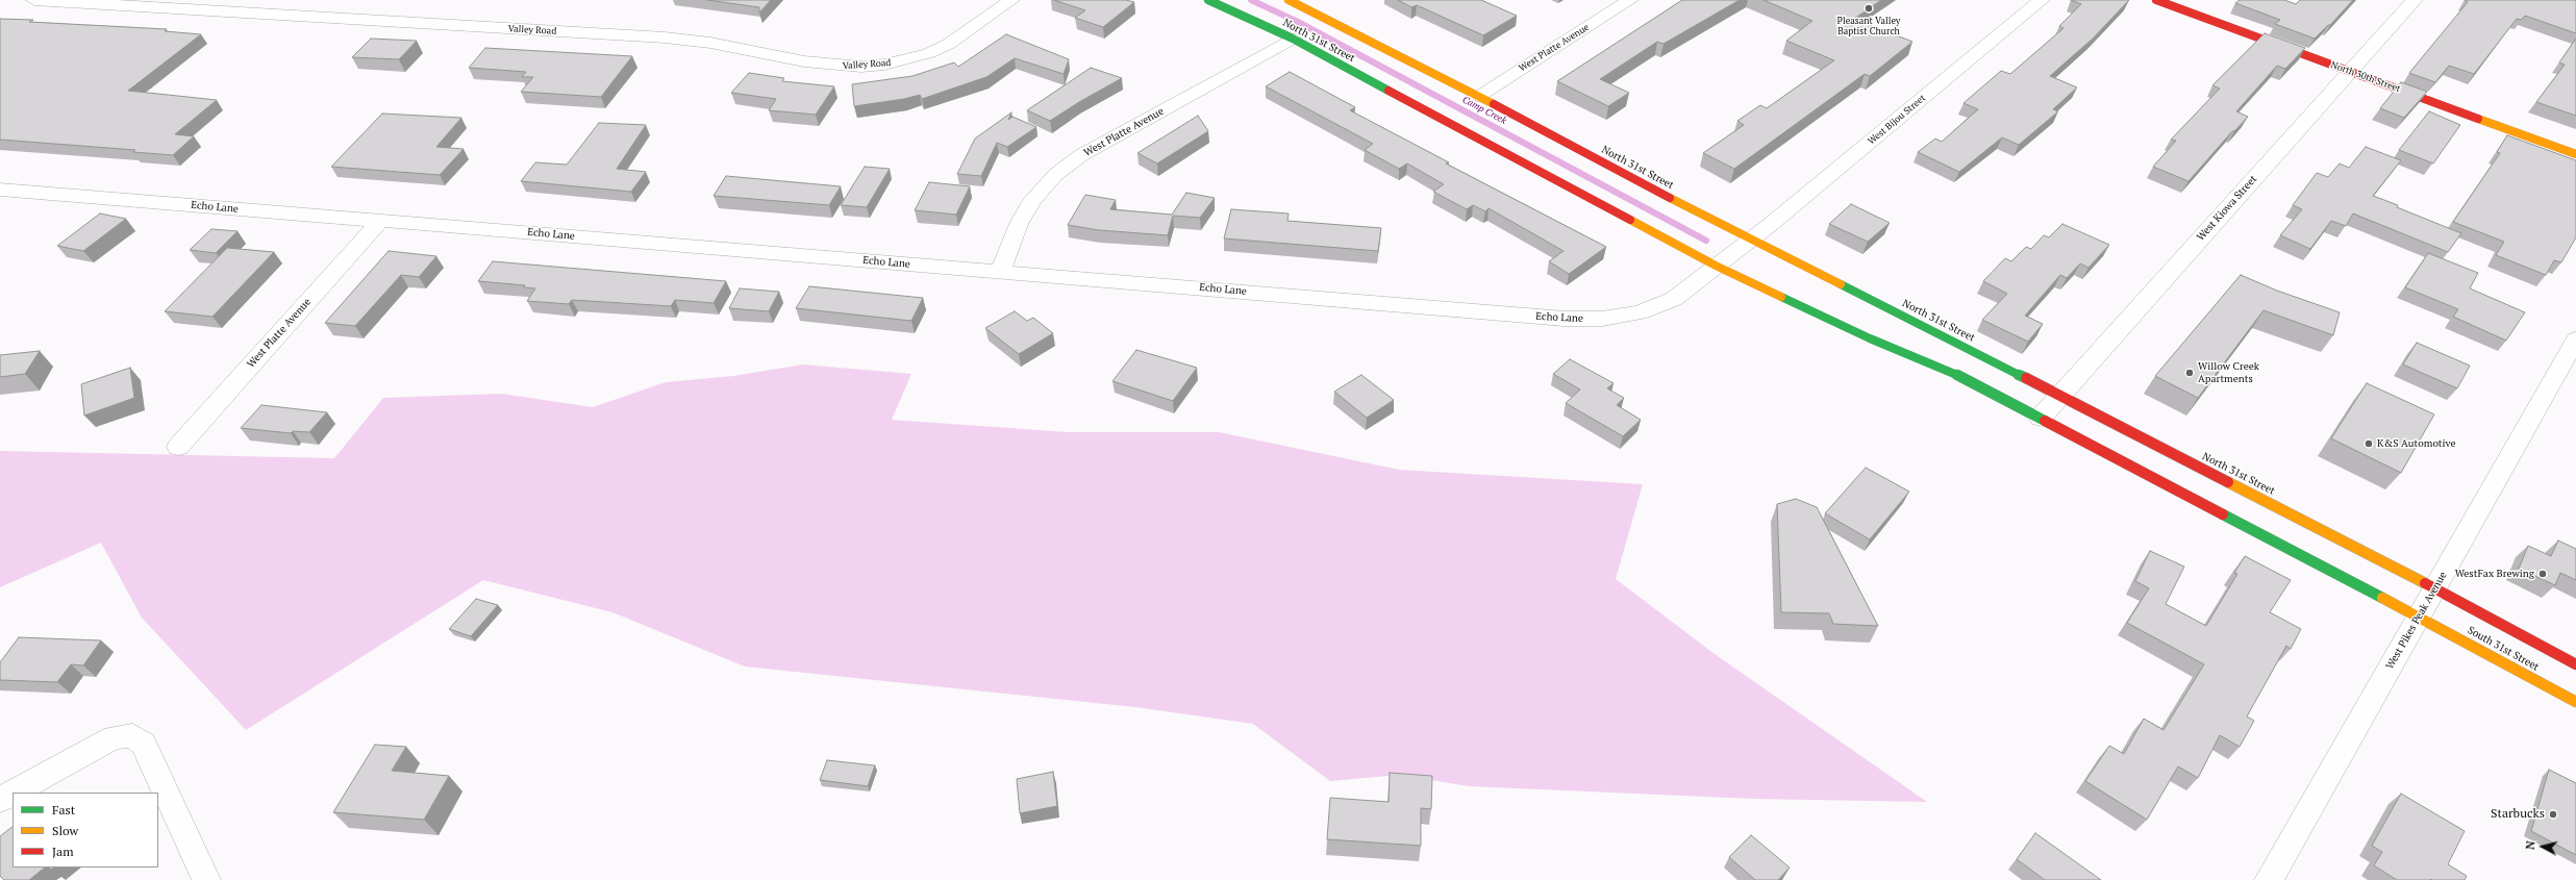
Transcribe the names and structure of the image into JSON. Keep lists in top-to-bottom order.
{
  "streets": {
    "main road": ["North 31st Street", "North 30th Street", "South 31st Street"],
    "street": [
      "Valley Road",
      "West Platte Avenue",
      "West Bijou Street",
      "Echo Lane",
      "West Kiowa Street",
      "West Pikes Peak Avenue"
    ]
  },
  "crossings": [
    ["North 31st Street", "West Platte Avenue"],
    ["North 31st Street", "West Bijou Street"],
    ["North 31st Street", "Echo Lane"],
    ["North 31st Street", "West Kiowa Street"],
    ["North 31st Street", "West Pikes Peak Avenue"],
    ["North 31st Street", "South 31st Street"],
    ["West Platte Avenue", "Echo Lane"],
    ["North 30th Street", "West Kiowa Street"],
    ["West Bijou Street", "Echo Lane"],
    ["West Pikes Peak Avenue", "South 31st Street"]
  ],
  "water": ["Camp Creek"],
  "places": [
    "Pleasant Valley Baptist Church",
    "Willow Creek Apartments",
    "K&S Automotive",
    "WestFax Brewing",
    "Starbucks"
  ],
  "legend": ["Fast", "Slow", "Jam"],
  "north": "left"
}
